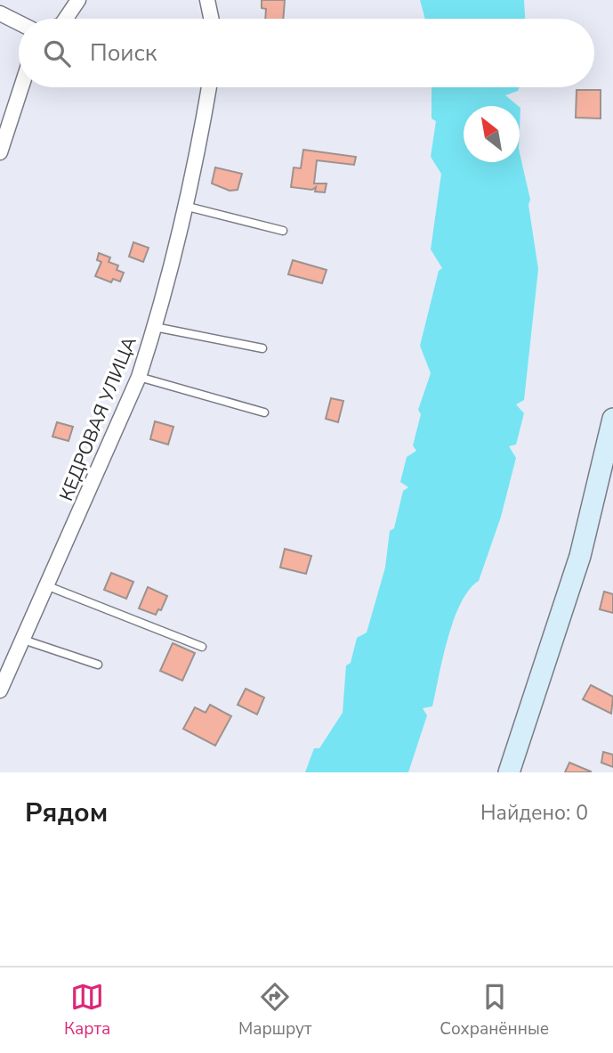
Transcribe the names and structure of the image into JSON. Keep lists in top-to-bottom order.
{
  "streets": {
    "street": ["КЕДРОВАЯ УЛИЦА"]
  },
  "north": "top left",
  "page": {
    "search": "Поиск",
    "heading": ["Рядом", "Найдено: 0"],
    "nav": ["Карта", "Маршрут", "Сохранённые"]
  }
}
